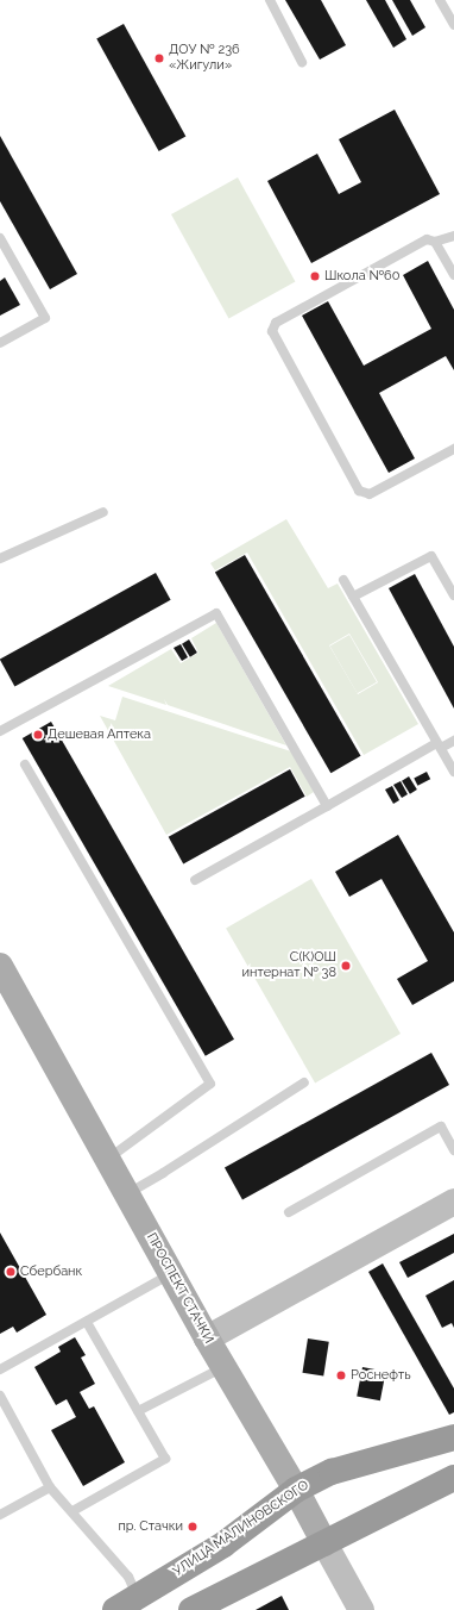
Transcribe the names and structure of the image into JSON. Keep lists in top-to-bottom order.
{
  "streets": {
    "highway": ["УЛИЦА МАЛИНОВСКОГО"],
    "main road": ["ПРОСПЕКТ СТАЧКИ"]
  },
  "crossings": [
    ["ПРОСПЕКТ СТАЧКИ", "УЛИЦА МАЛИНОВСКОГО"]
  ],
  "places": [
    "ДОУ № 236 «Жигули»",
    "Школа №60",
    "Дешевая Аптека",
    "С(К)ОШ интернат № 38",
    "Сбербанк",
    "Роснефть",
    "пр. Стачки"
  ]
}
